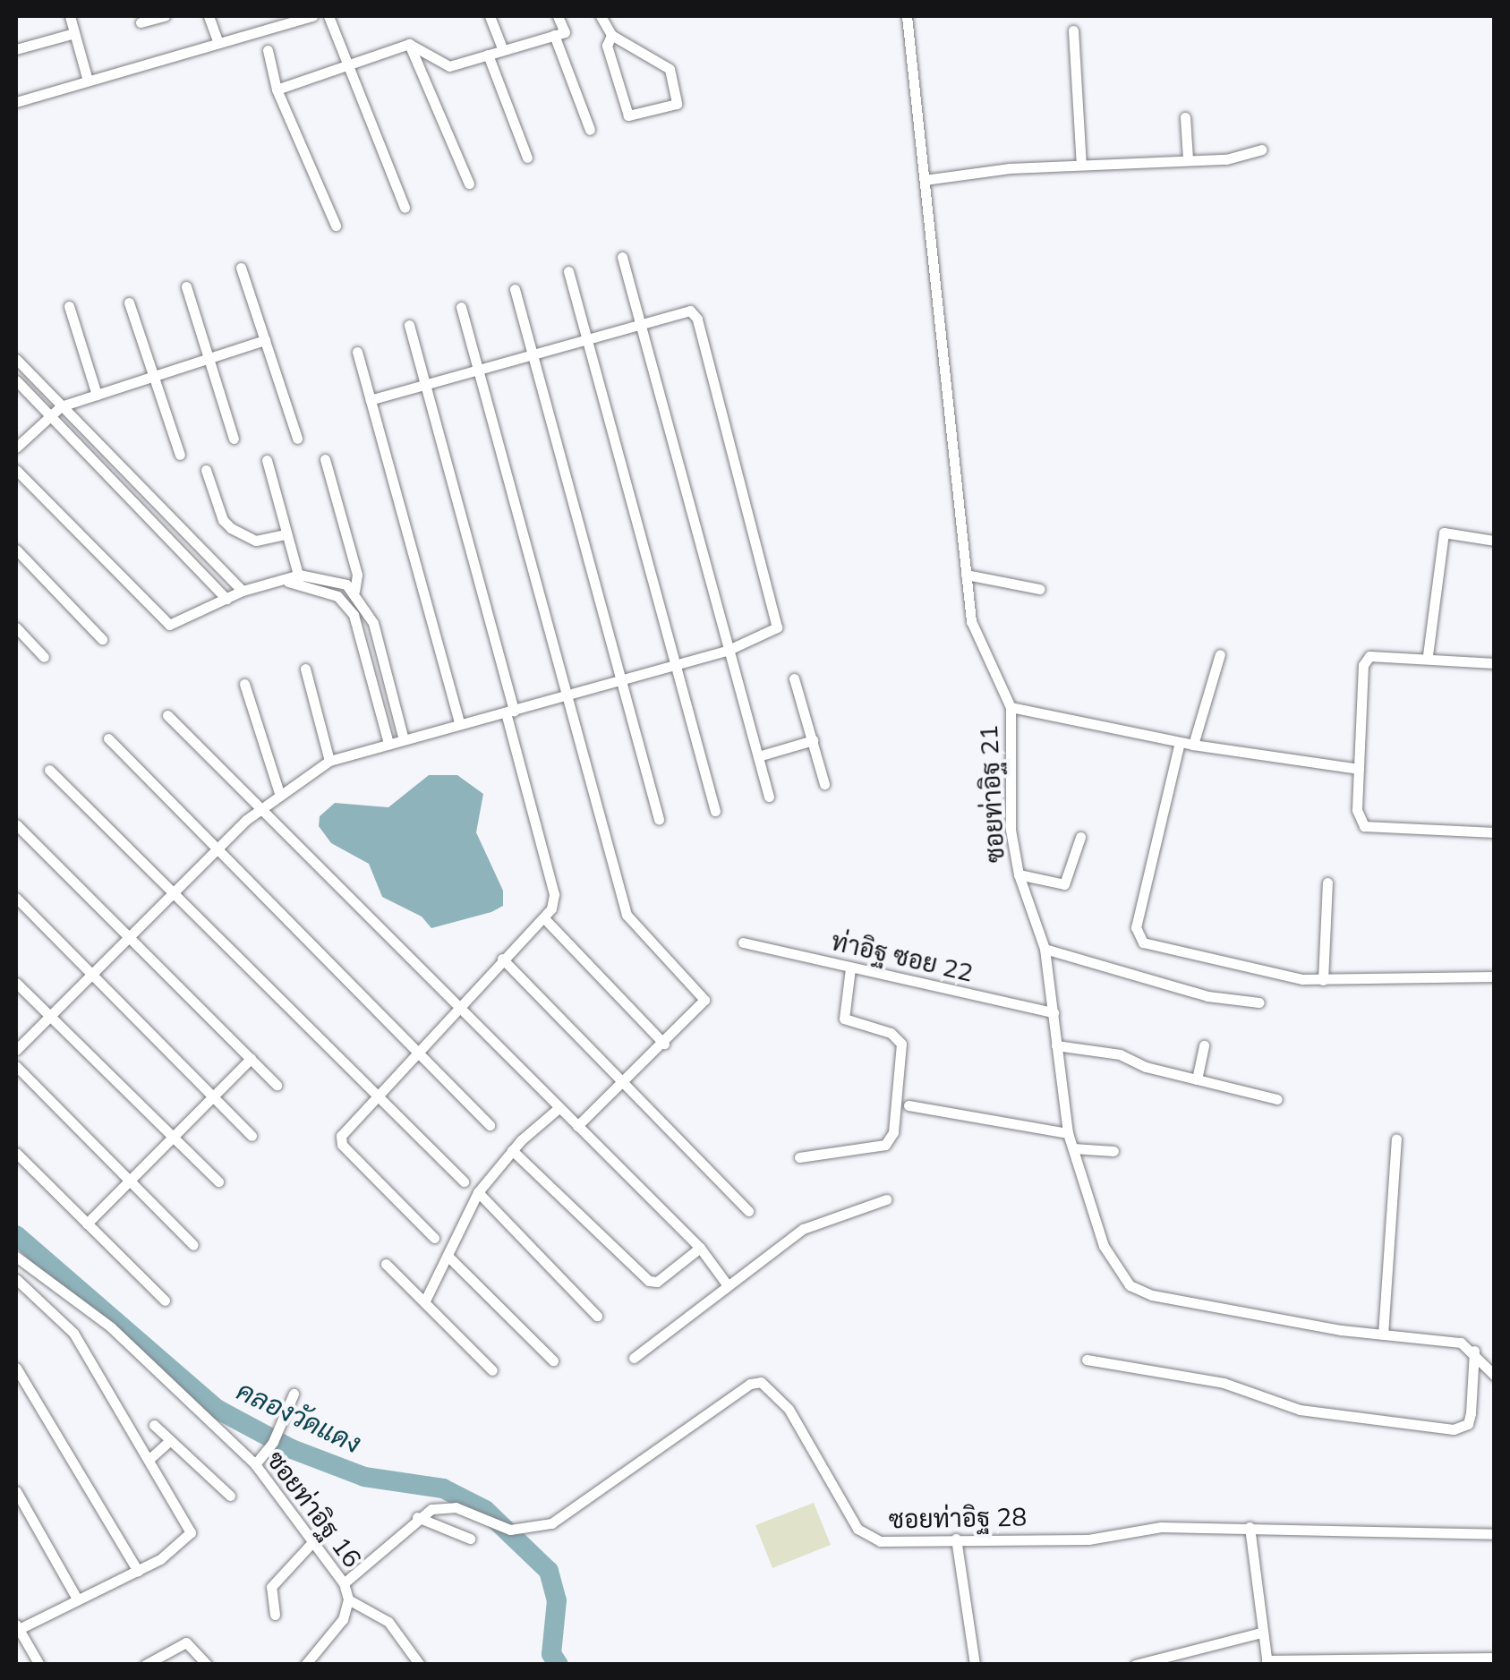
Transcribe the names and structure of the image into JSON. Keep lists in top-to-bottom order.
{
  "streets": {
    "street": [
      "ซอยท่าอิฐ 21",
      "ท่าอิฐ ซอย 22",
      "ซอยท่าอิฐ 16",
      "ซอยท่าอิฐ 28"
    ]
  },
  "crossings": [
    ["ซอยท่าอิฐ 21", "ท่าอิฐ ซอย 22"]
  ],
  "water": ["คลองวัดแดง"]
}
